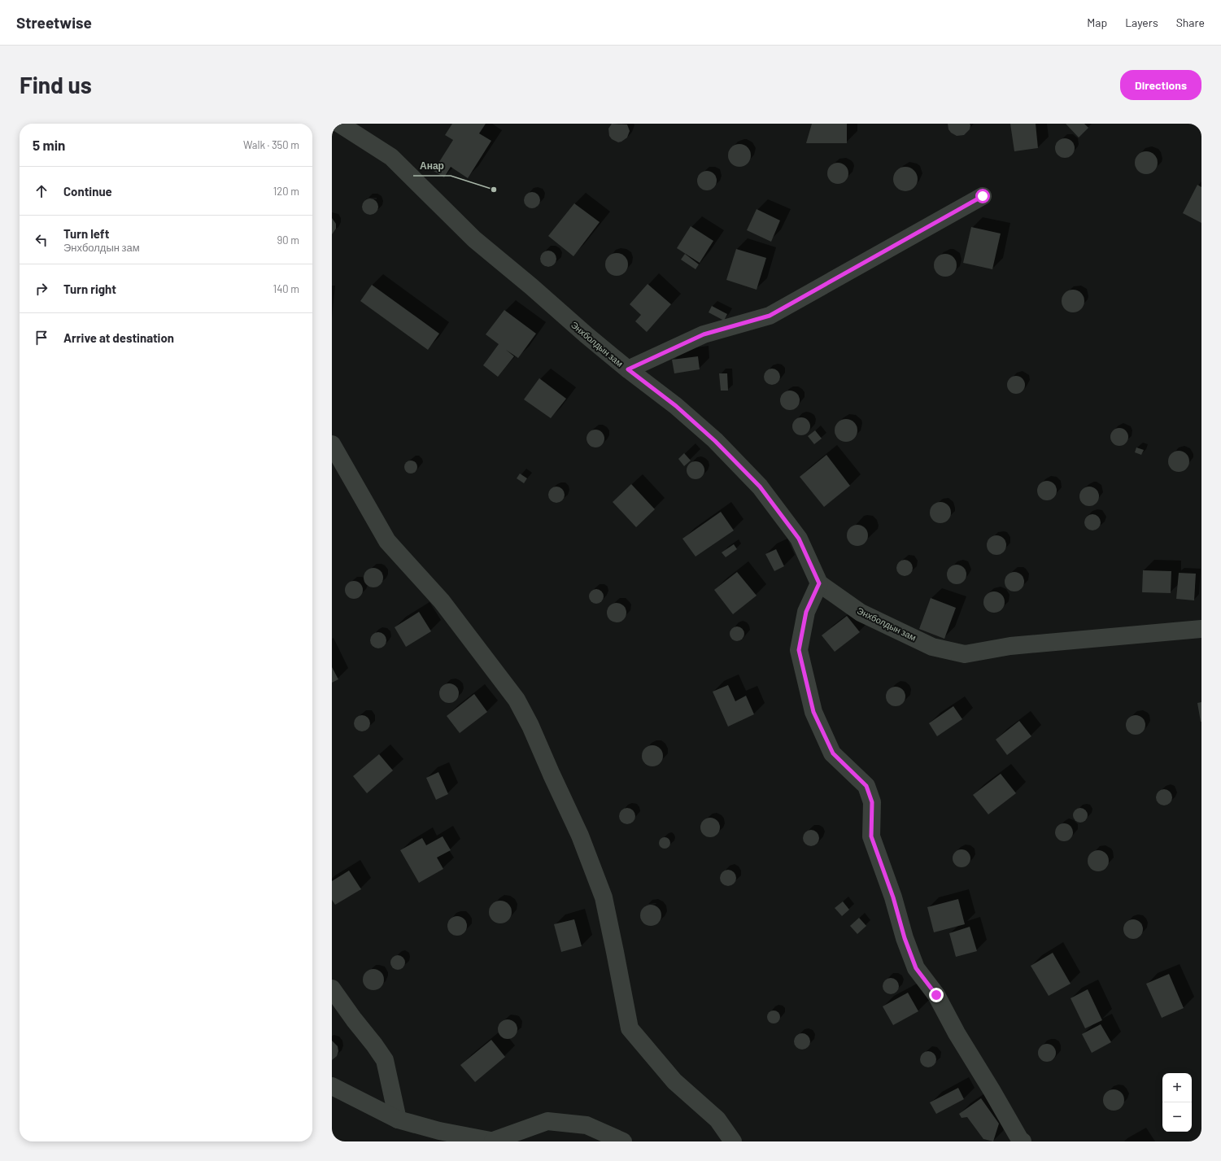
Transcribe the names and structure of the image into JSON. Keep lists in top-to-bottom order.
{
  "streets": {
    "street": ["Энхболдын зам"]
  },
  "places": ["Анар"],
  "page": {
    "header": "Streetwise",
    "nav": ["Map", "Layers", "Share"],
    "buttons": "Directions",
    "title": "Find us",
    "heading": ["5 min", "Walk · 350 m"],
    "list": [
      ["Continue", "120 m"],
      ["Turn left", "Энхболдын зам", "90 m"],
      ["Turn right", "140 m"],
      "Arrive at destination"
    ],
    "map_buttons": ["+", "−"]
  }
}
